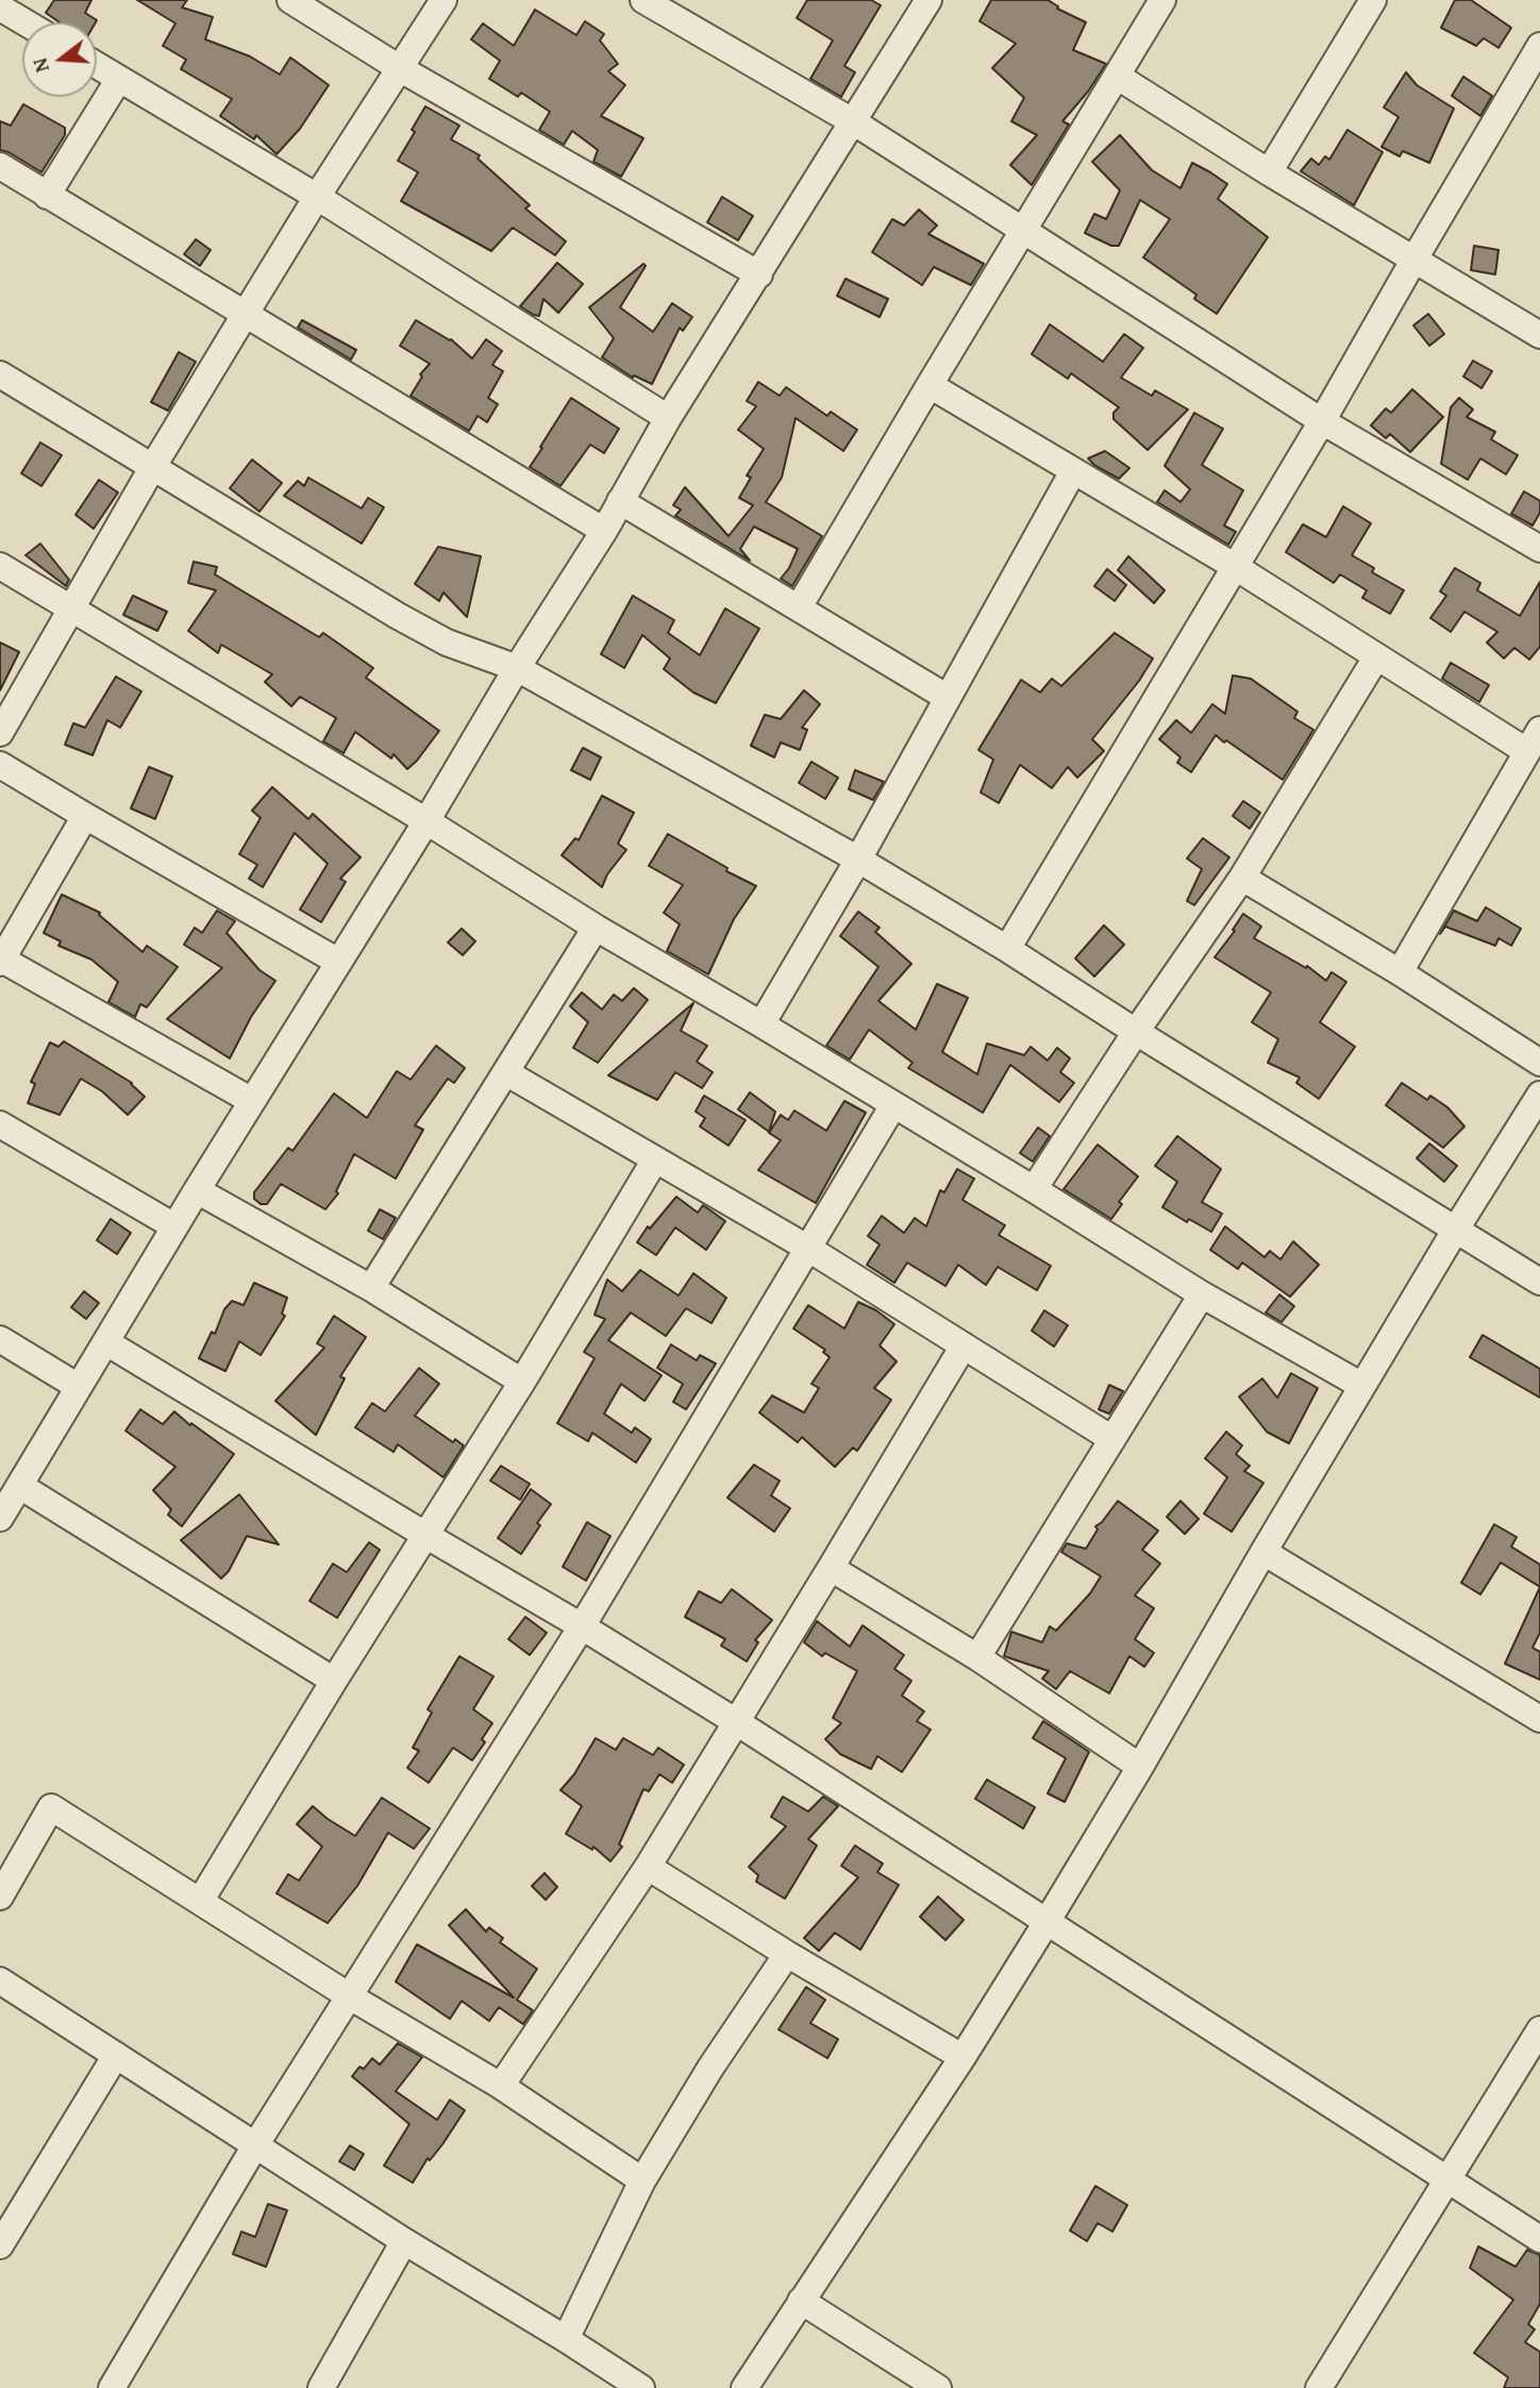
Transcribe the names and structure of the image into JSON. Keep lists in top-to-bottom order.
{
  "north": "left"
}
